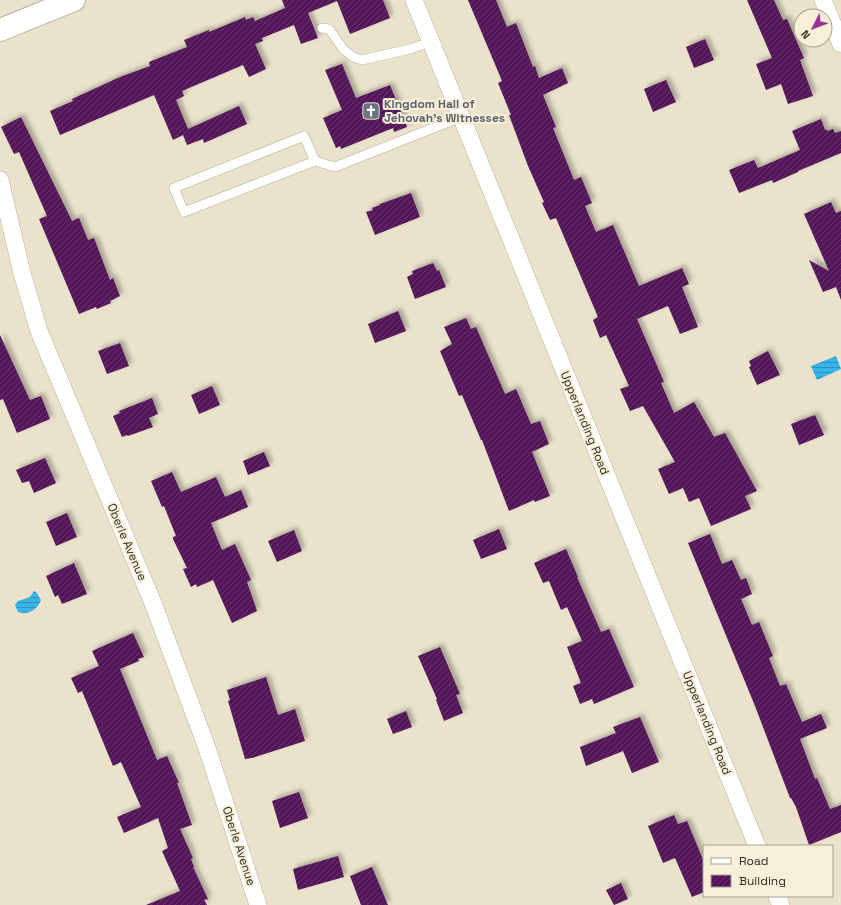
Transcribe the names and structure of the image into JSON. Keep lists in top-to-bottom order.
{
  "streets": {
    "street": ["Upperlanding Road", "Oberle Avenue"]
  },
  "places": {
    "church": ["Kingdom Hall of Jehovah’s Witnesses"]
  },
  "legend": ["Road", "Building"],
  "north": "bottom left"
}
